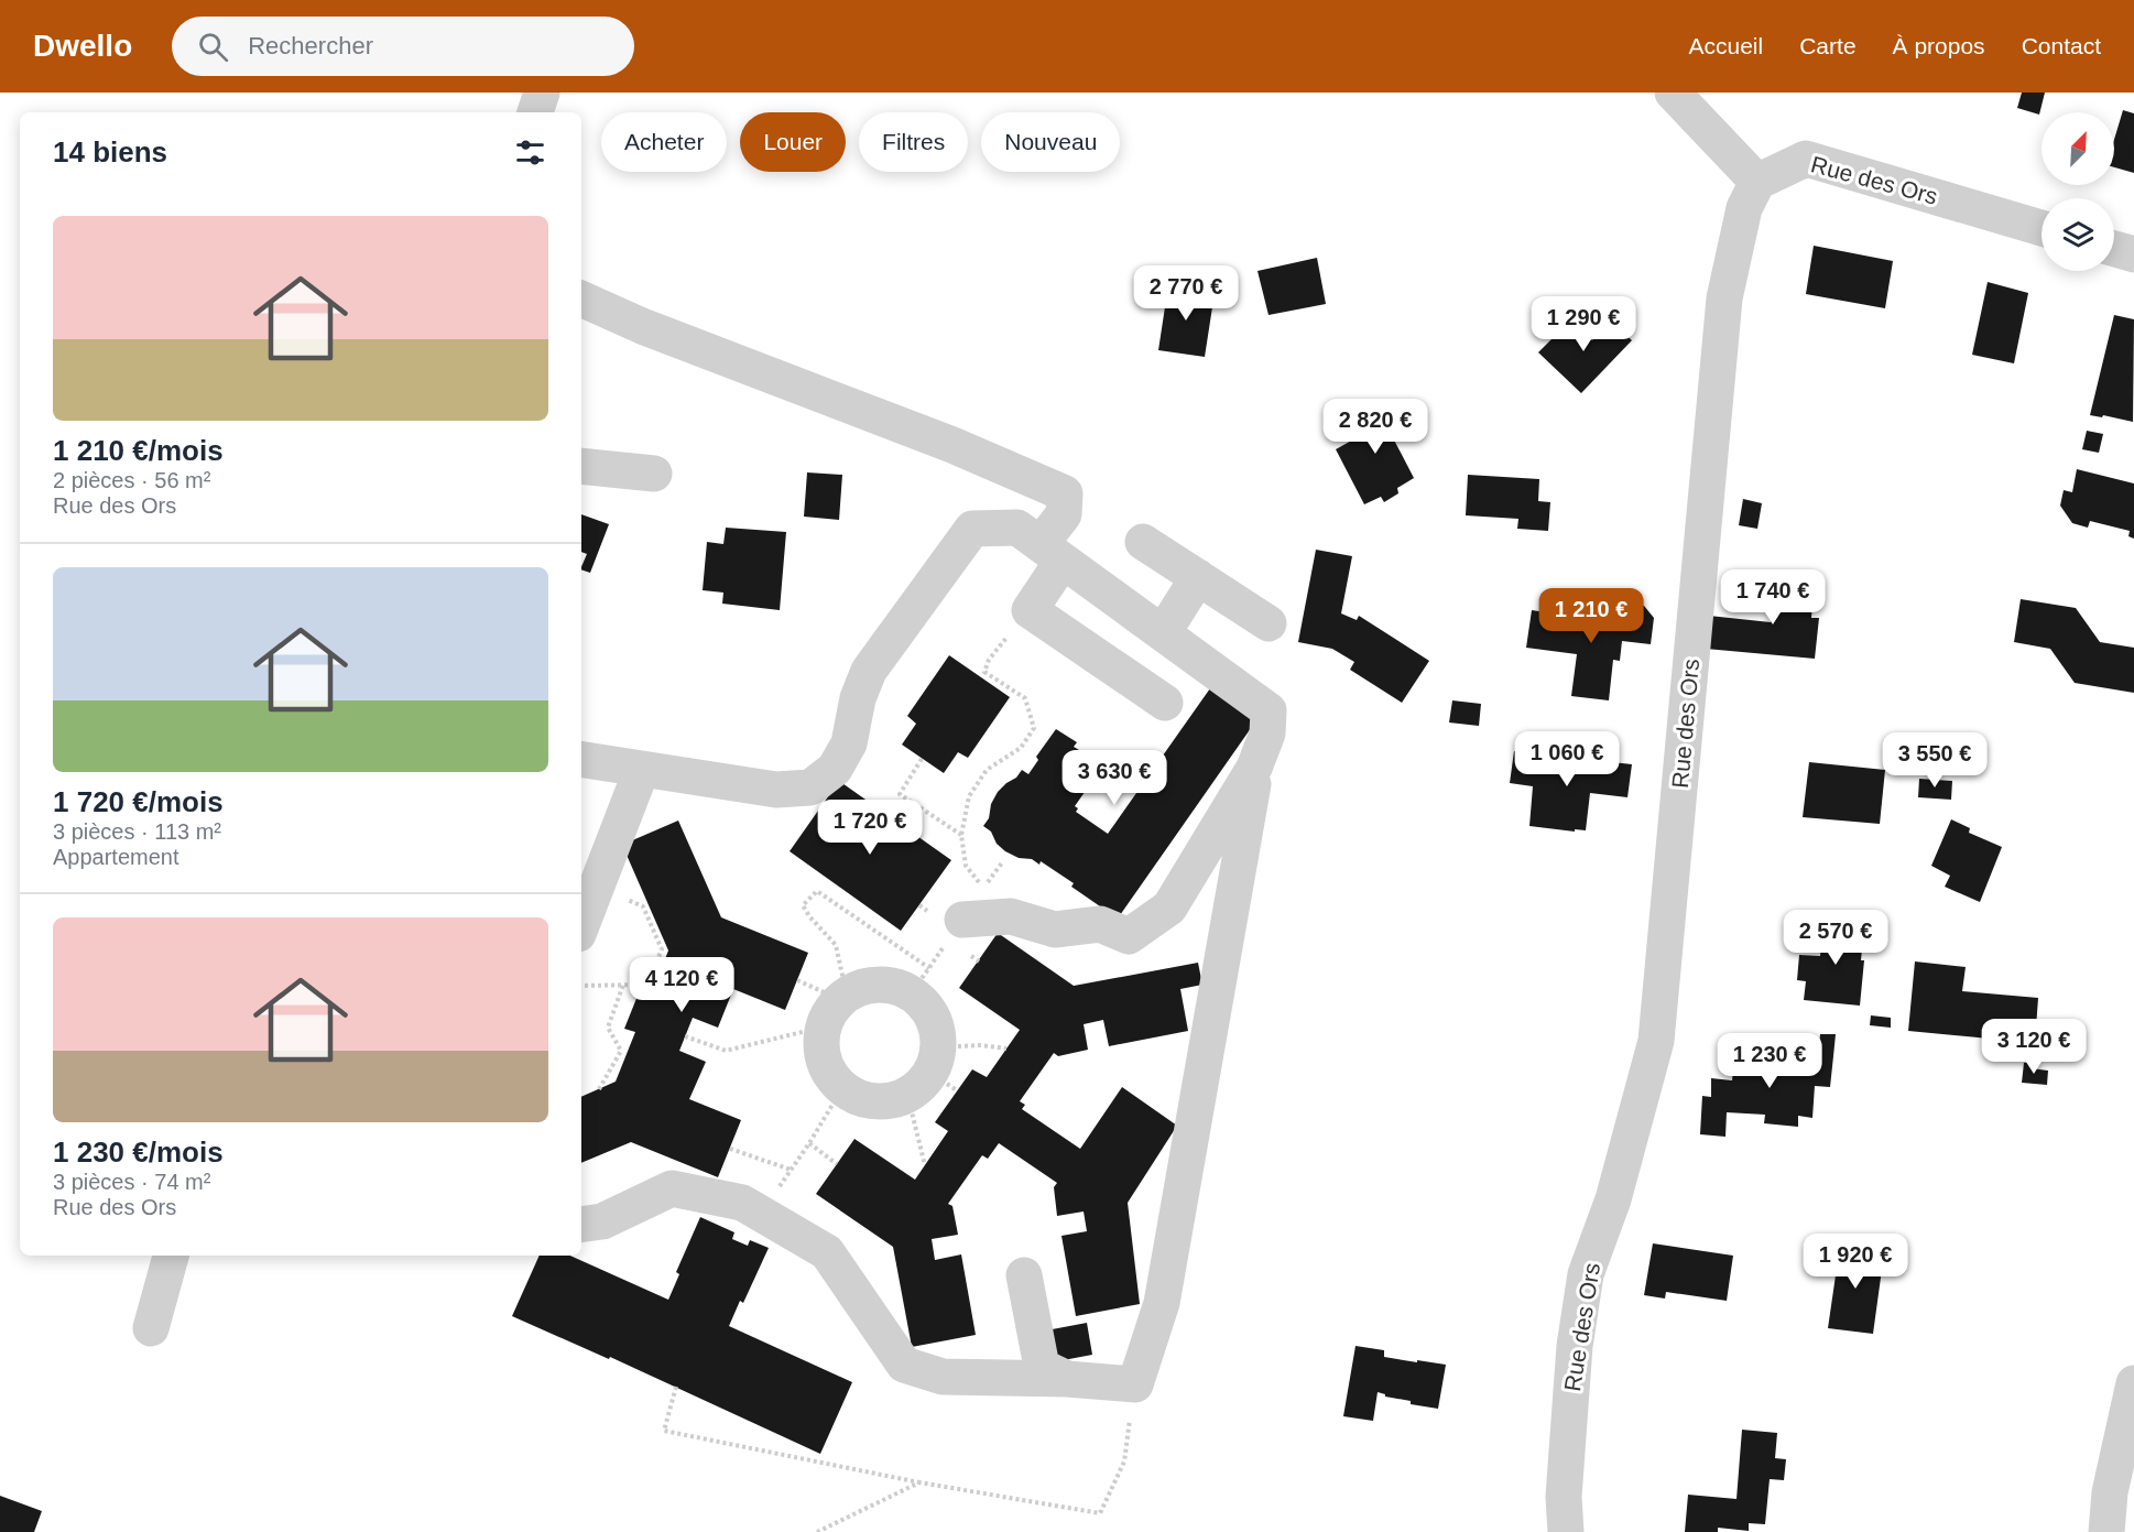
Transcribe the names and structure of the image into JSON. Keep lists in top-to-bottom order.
{
  "streets": {
    "street": ["Rue des Ors"]
  },
  "north": "top right",
  "page": {
    "header": "Dwello",
    "search": "Rechercher",
    "nav": [
      "Accueil",
      "Carte",
      "À propos",
      "Contact"
    ],
    "chip": [
      "Acheter",
      "Louer",
      "Filtres",
      "Nouveau"
    ],
    "heading": "14 biens",
    "list": [
      {
        "name": "1 210 €/mois",
        "note": "2 pièces · 56 m² · Rue des Ors"
      },
      {
        "name": "1 720 €/mois",
        "note": "3 pièces · 113 m² · Appartement"
      },
      {
        "name": "1 230 €/mois",
        "note": "3 pièces · 74 m² · Rue des Ors"
      }
    ],
    "price": [
      "2 770 €",
      "1 290 €",
      "2 820 €",
      "1 740 €",
      "1 210 €",
      "1 060 €",
      "3 550 €",
      "3 630 €",
      "1 720 €",
      "2 570 €",
      "4 120 €",
      "3 120 €",
      "1 230 €",
      "1 920 €"
    ]
  }
}
